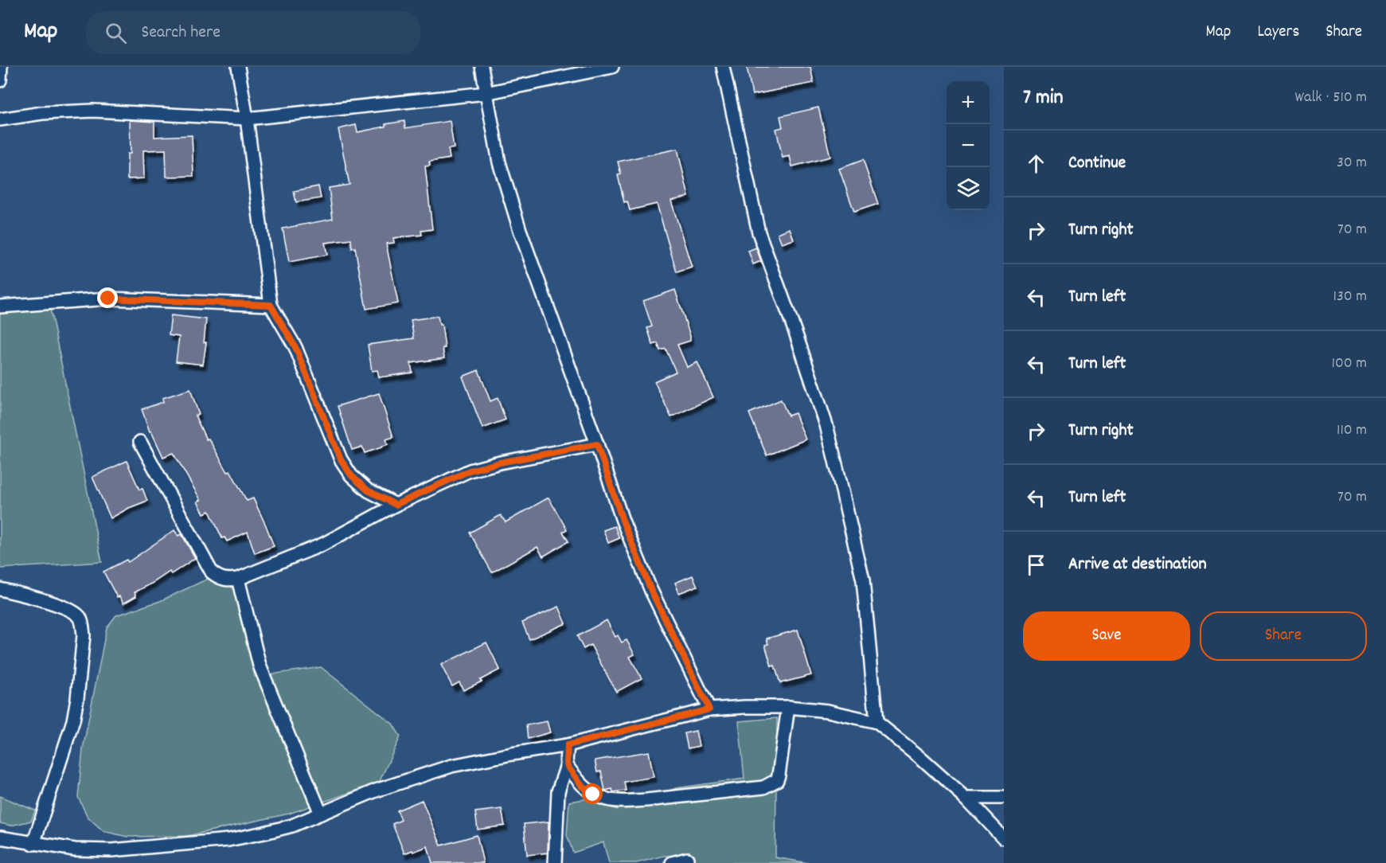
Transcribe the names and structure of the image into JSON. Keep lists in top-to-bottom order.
{
  "page": {
    "header": "Map",
    "search": "Search here",
    "nav": ["Map", "Layers", "Share"],
    "heading": ["7 min", "Walk · 510 m"],
    "map_buttons": ["+", "−"],
    "list": [
      ["Continue", "30 m"],
      ["Turn right", "70 m"],
      ["Turn left", "130 m"],
      ["Turn left", "100 m"],
      ["Turn right", "110 m"],
      ["Turn left", "70 m"],
      "Arrive at destination"
    ],
    "buttons": ["Save", "Share"]
  }
}
